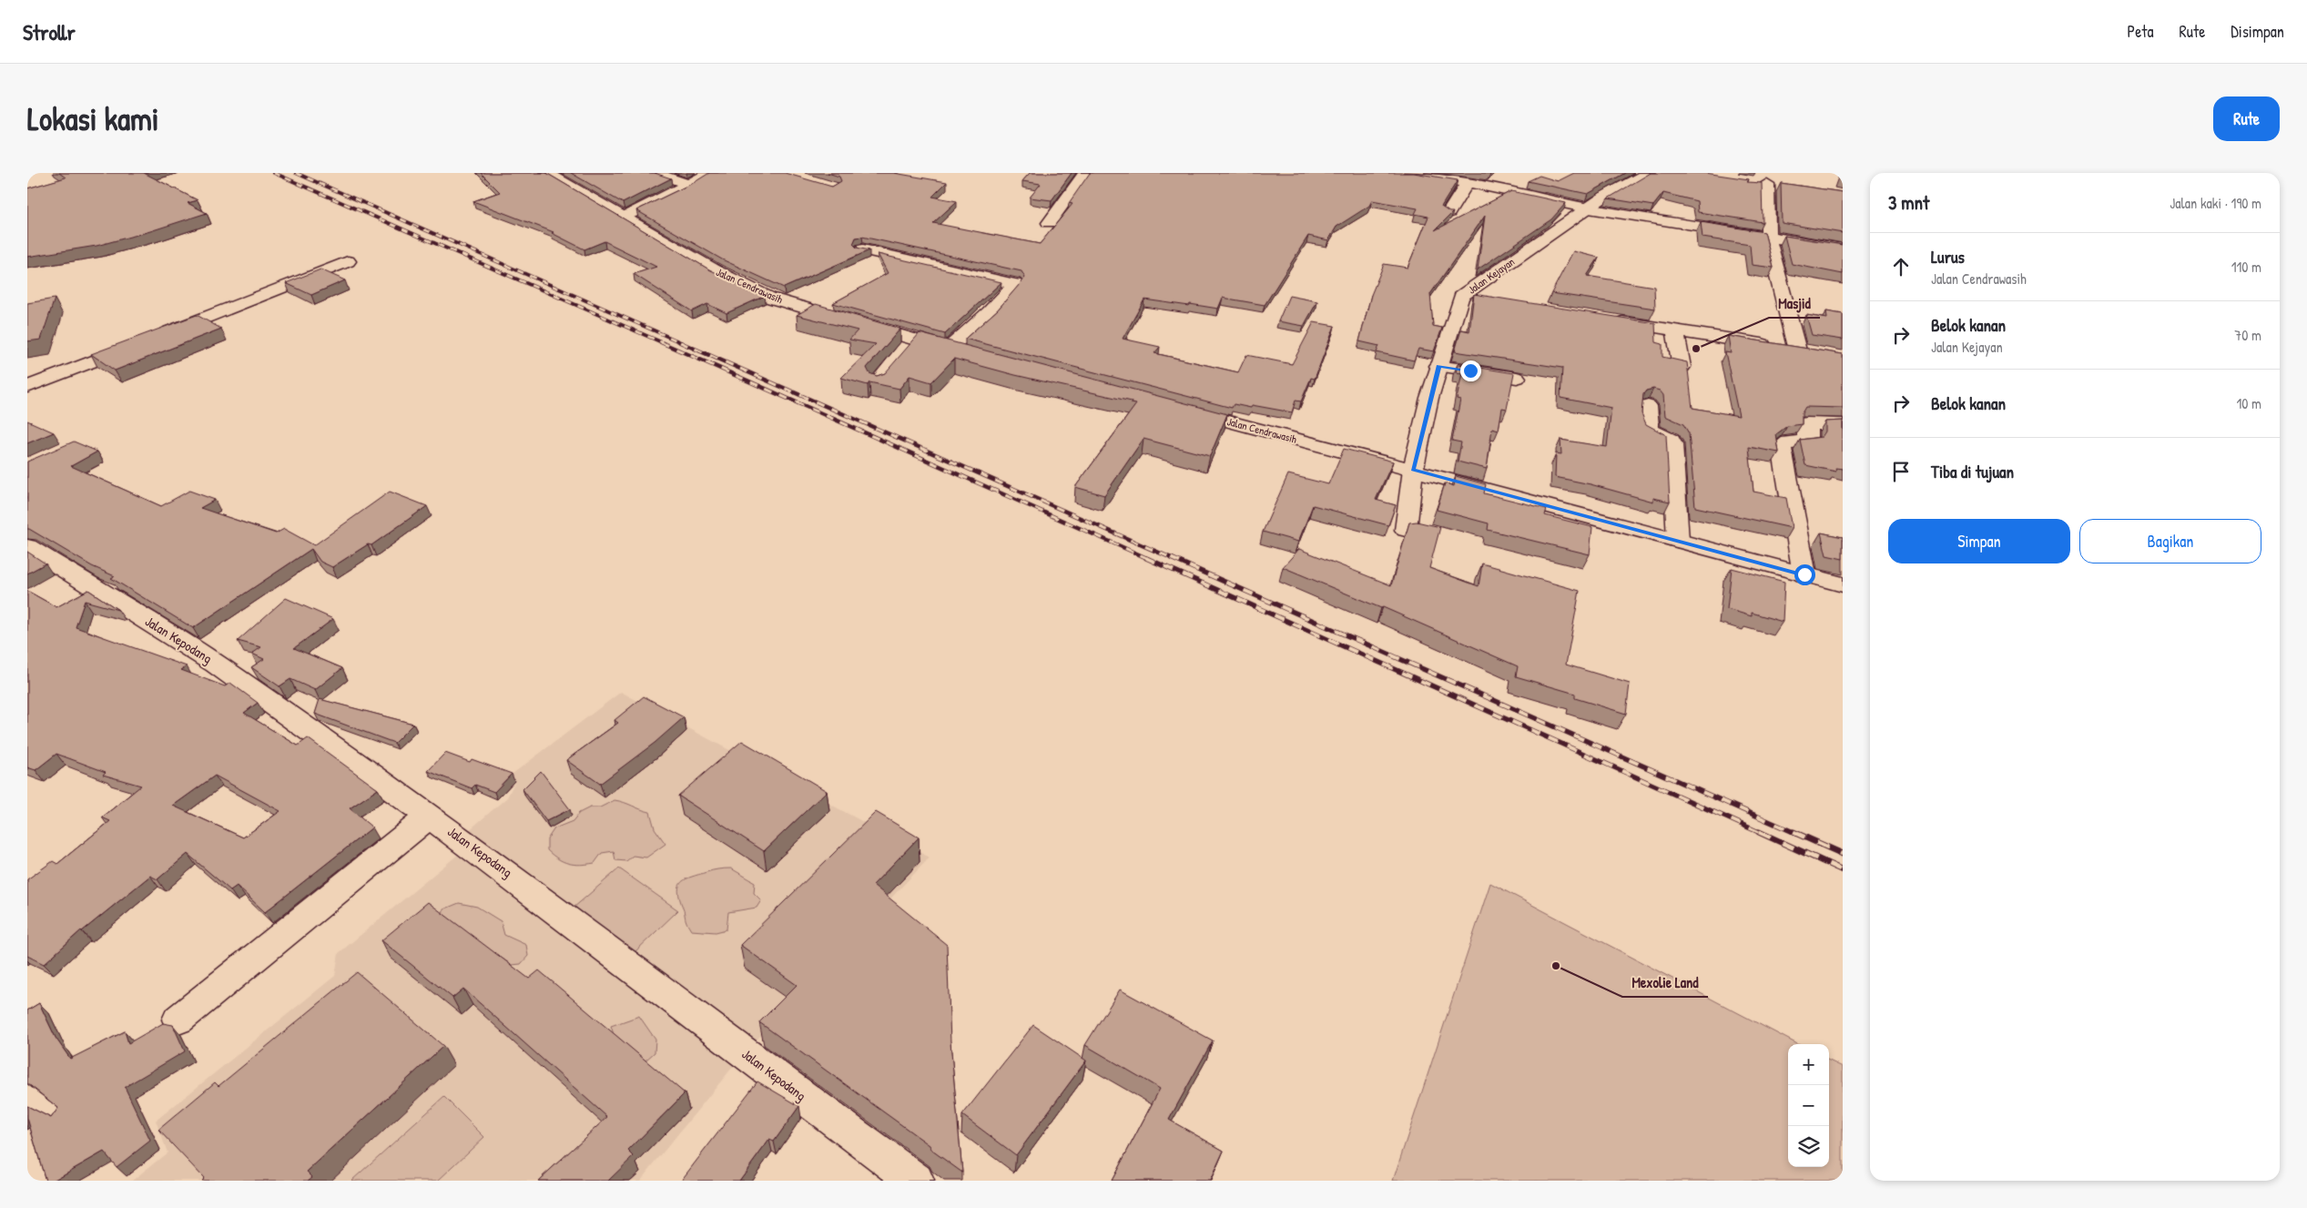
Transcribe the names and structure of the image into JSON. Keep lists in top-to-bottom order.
{
  "streets": {
    "street": ["Jalan Kejayan", "Jalan Cendrawasih", "Jalan Kepodang"]
  },
  "crossings": [
    ["Jalan Kejayan", "Jalan Cendrawasih"]
  ],
  "places": ["Masjid", "Mexolie Land"],
  "page": {
    "header": "Strollr",
    "nav": ["Peta", "Rute", "Disimpan"],
    "buttons": [
      "Rute",
      ["Simpan", "Bagikan"]
    ],
    "title": "Lokasi kami",
    "heading": ["3 mnt", "Jalan kaki · 190 m"],
    "list": [
      ["Lurus", "Jalan Cendrawasih", "110 m"],
      ["Belok kanan", "Jalan Kejayan", "70 m"],
      ["Belok kanan", "10 m"],
      "Tiba di tujuan"
    ],
    "map_buttons": ["+", "−"]
  }
}
